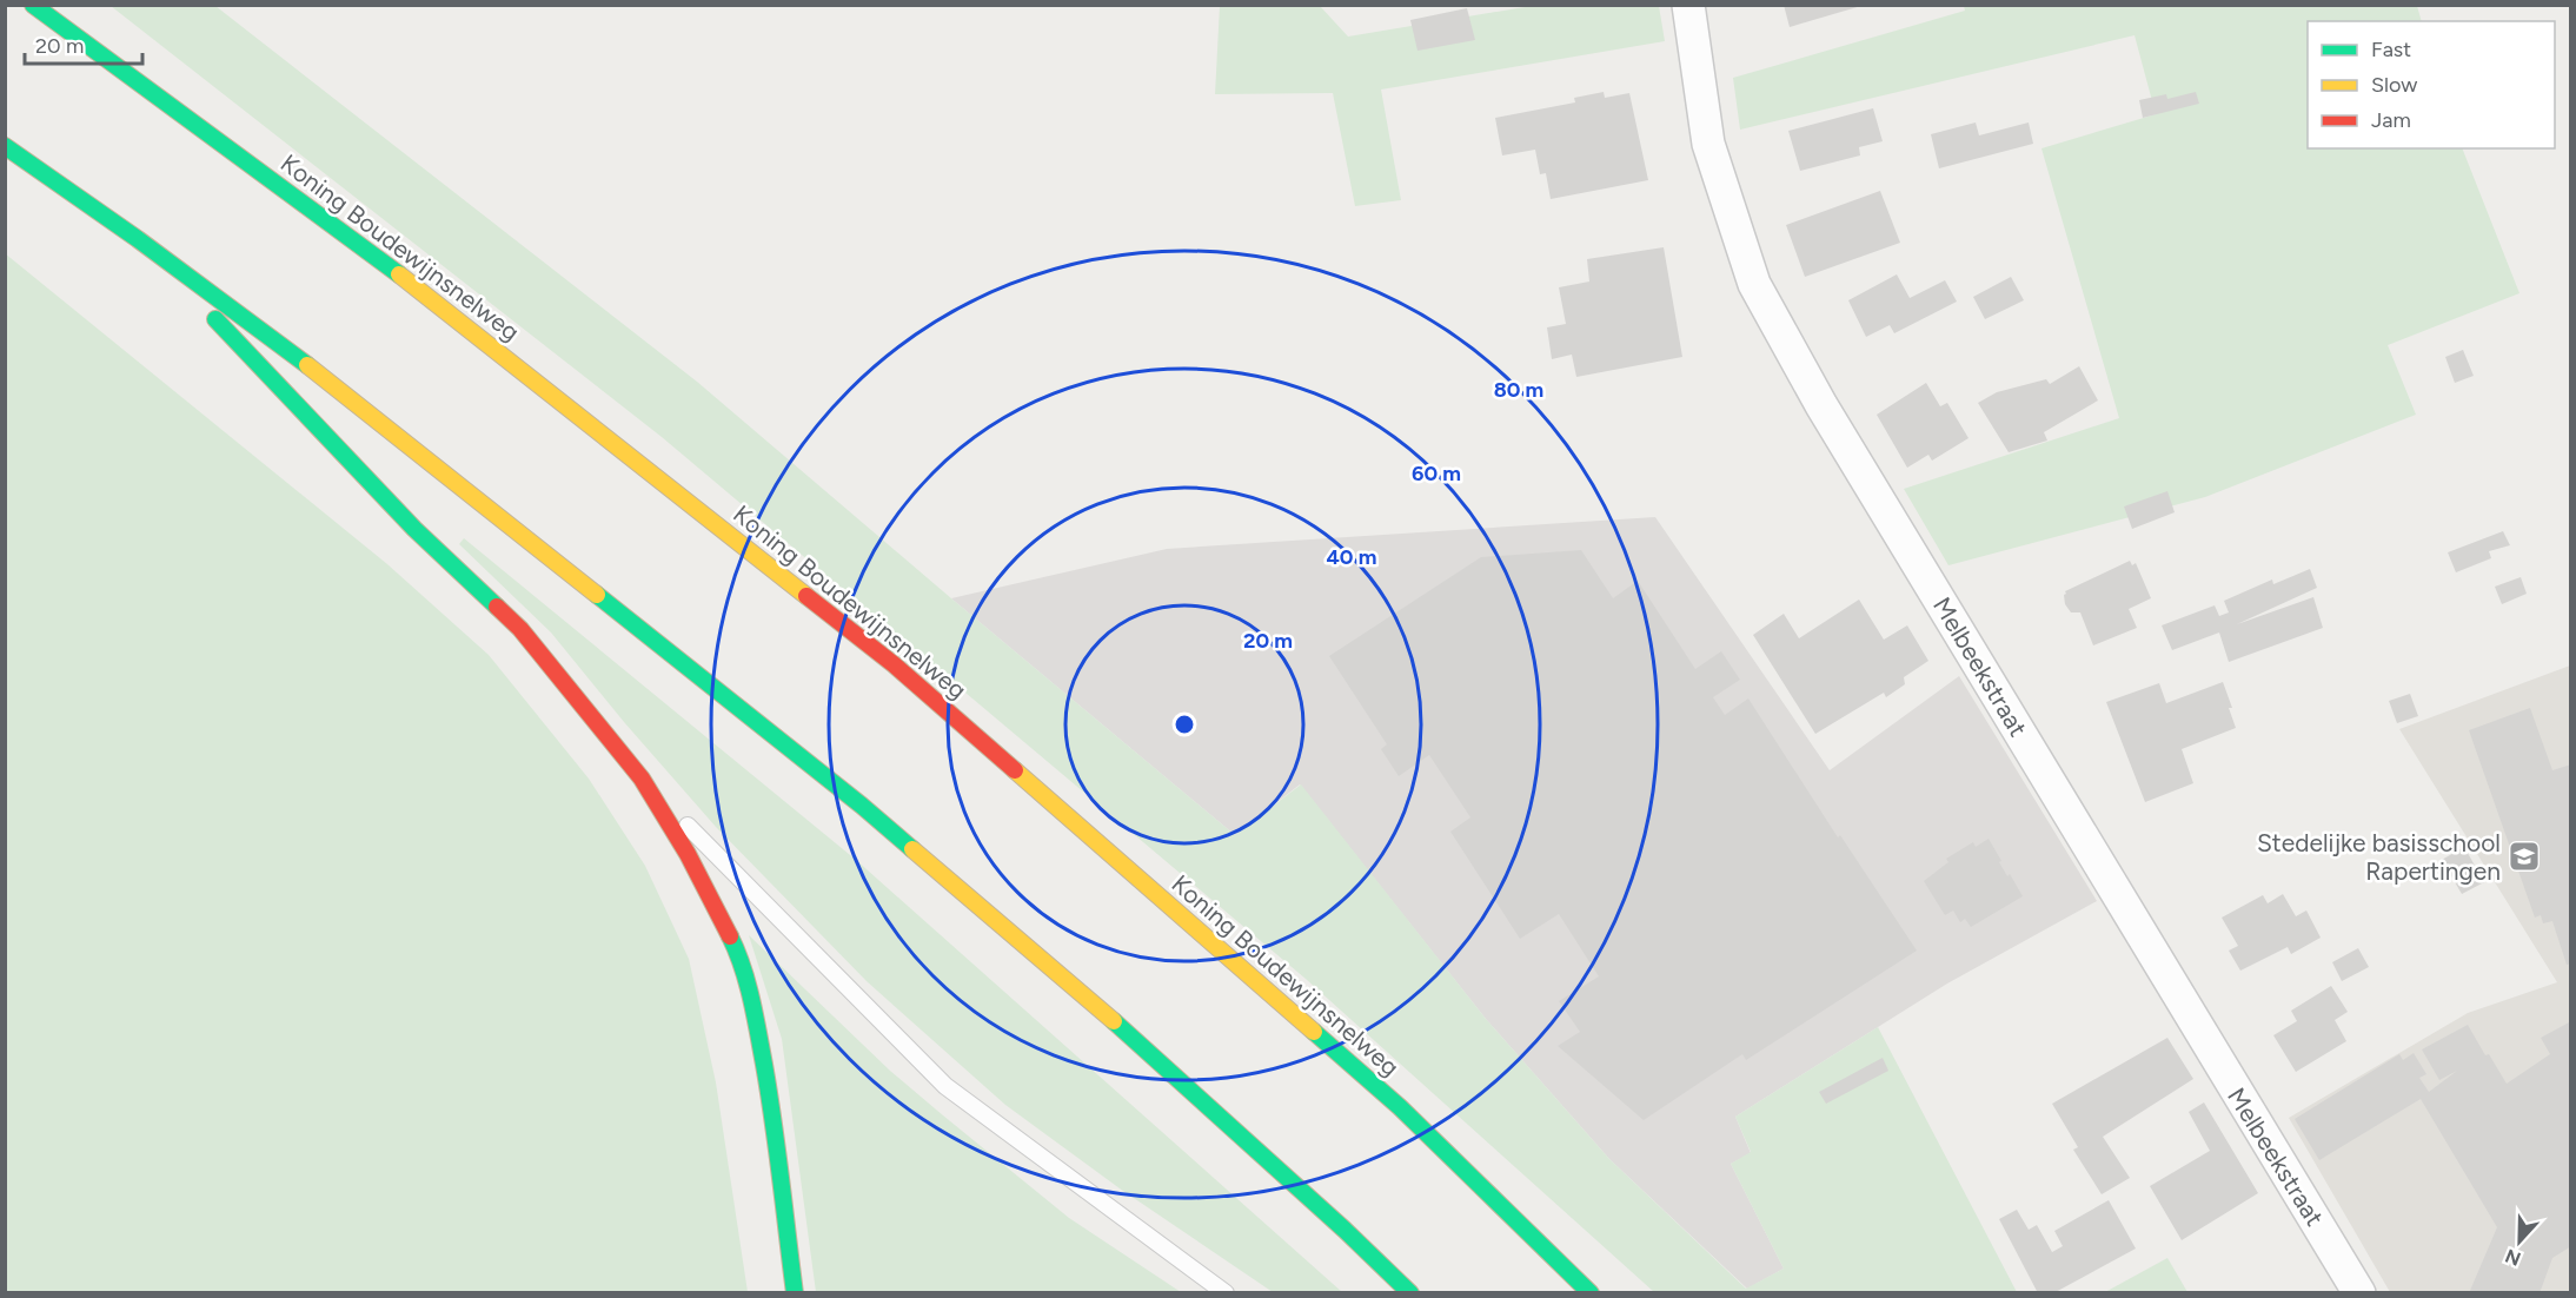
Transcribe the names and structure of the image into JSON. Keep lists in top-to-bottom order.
{
  "streets": {
    "highway": ["Koning Boudewijnsnelweg"],
    "street": ["Melbeekstraat"]
  },
  "places": {
    "school or university": ["Stedelijke basisschool Rapertingen"]
  },
  "legend": ["Fast", "Slow", "Jam"],
  "scale_bar": "20 m",
  "north": "bottom",
  "rings": [
    "80 m",
    "60 m",
    "40 m",
    "20 m"
  ]
}
